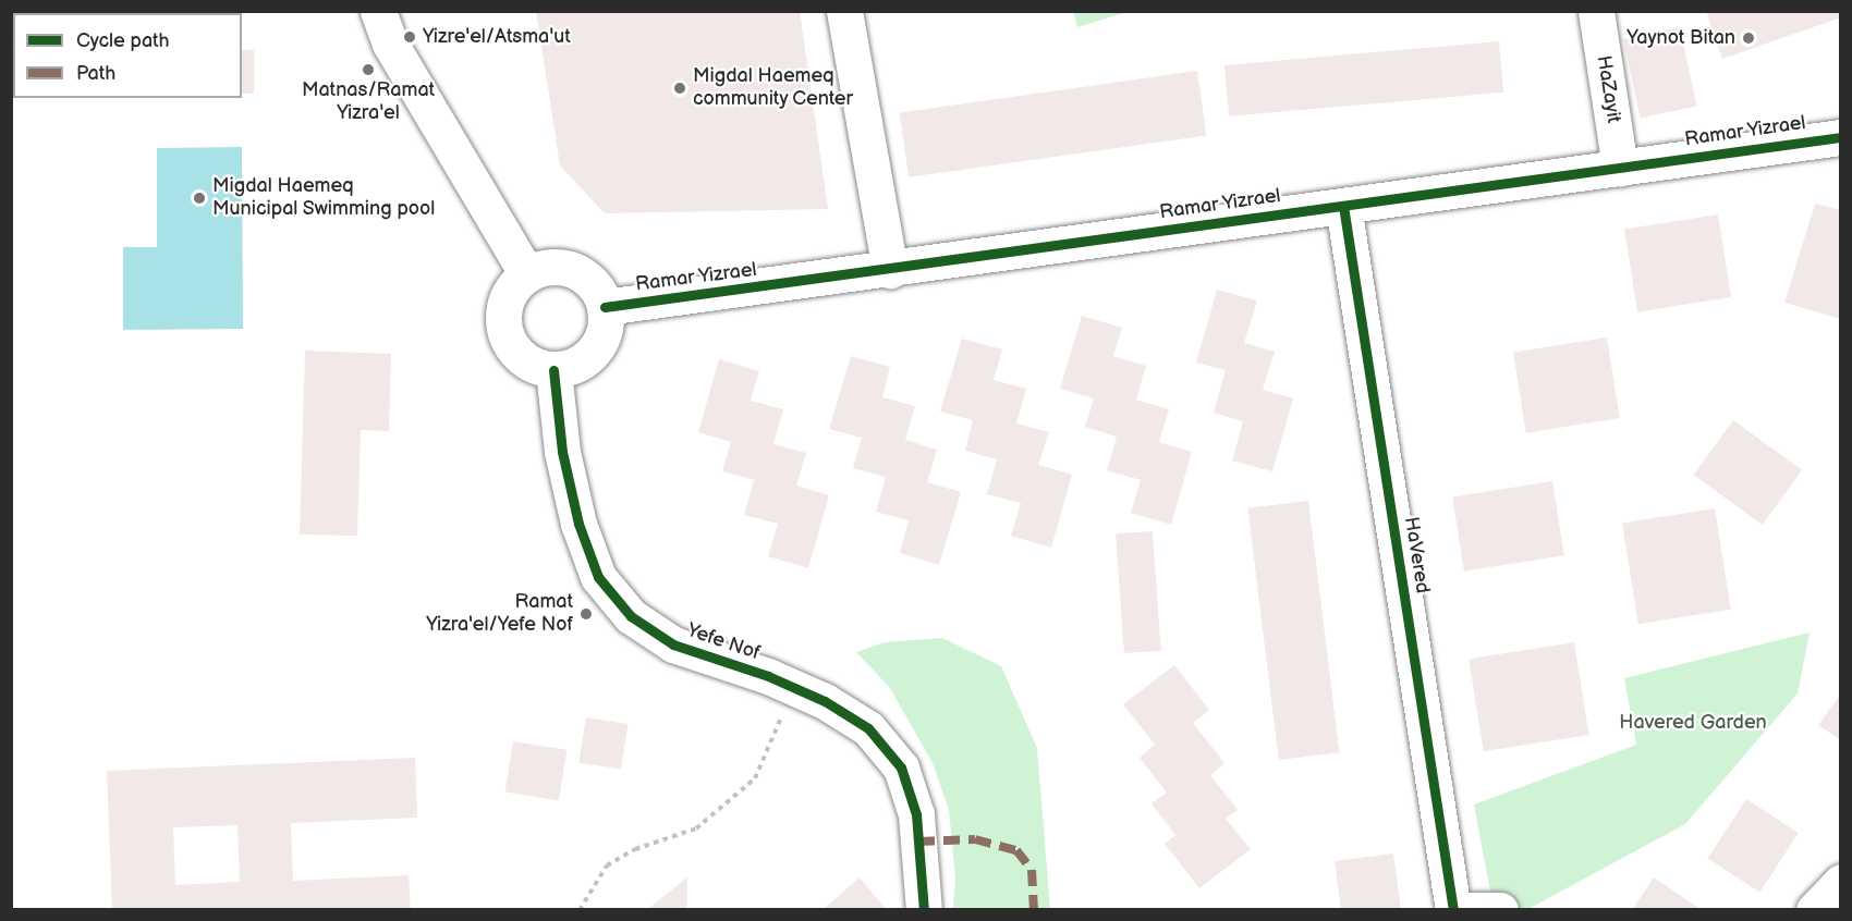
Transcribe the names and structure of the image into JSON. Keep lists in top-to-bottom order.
{
  "streets": {
    "street": [
      "HaZayit",
      "Ramar Yizrael",
      "HaVered",
      "Yefe Nof"
    ]
  },
  "crossings": [
    ["HaZayit", "Ramar Yizrael"],
    ["Ramar Yizrael", "HaVered"],
    ["Ramar Yizrael", "Yefe Nof"]
  ],
  "parks": ["Havered Garden"],
  "places": [
    "Yizre'el/Atsma'ut",
    "Yaynot Bitan",
    "Matnas/Ramat Yizra'el",
    "Migdal Haemeq community Center",
    "Migdal Haemeq Municipal Swimming pool",
    "Ramat Yizra'el/Yefe Nof"
  ],
  "legend": ["Cycle path", "Path"]
}
